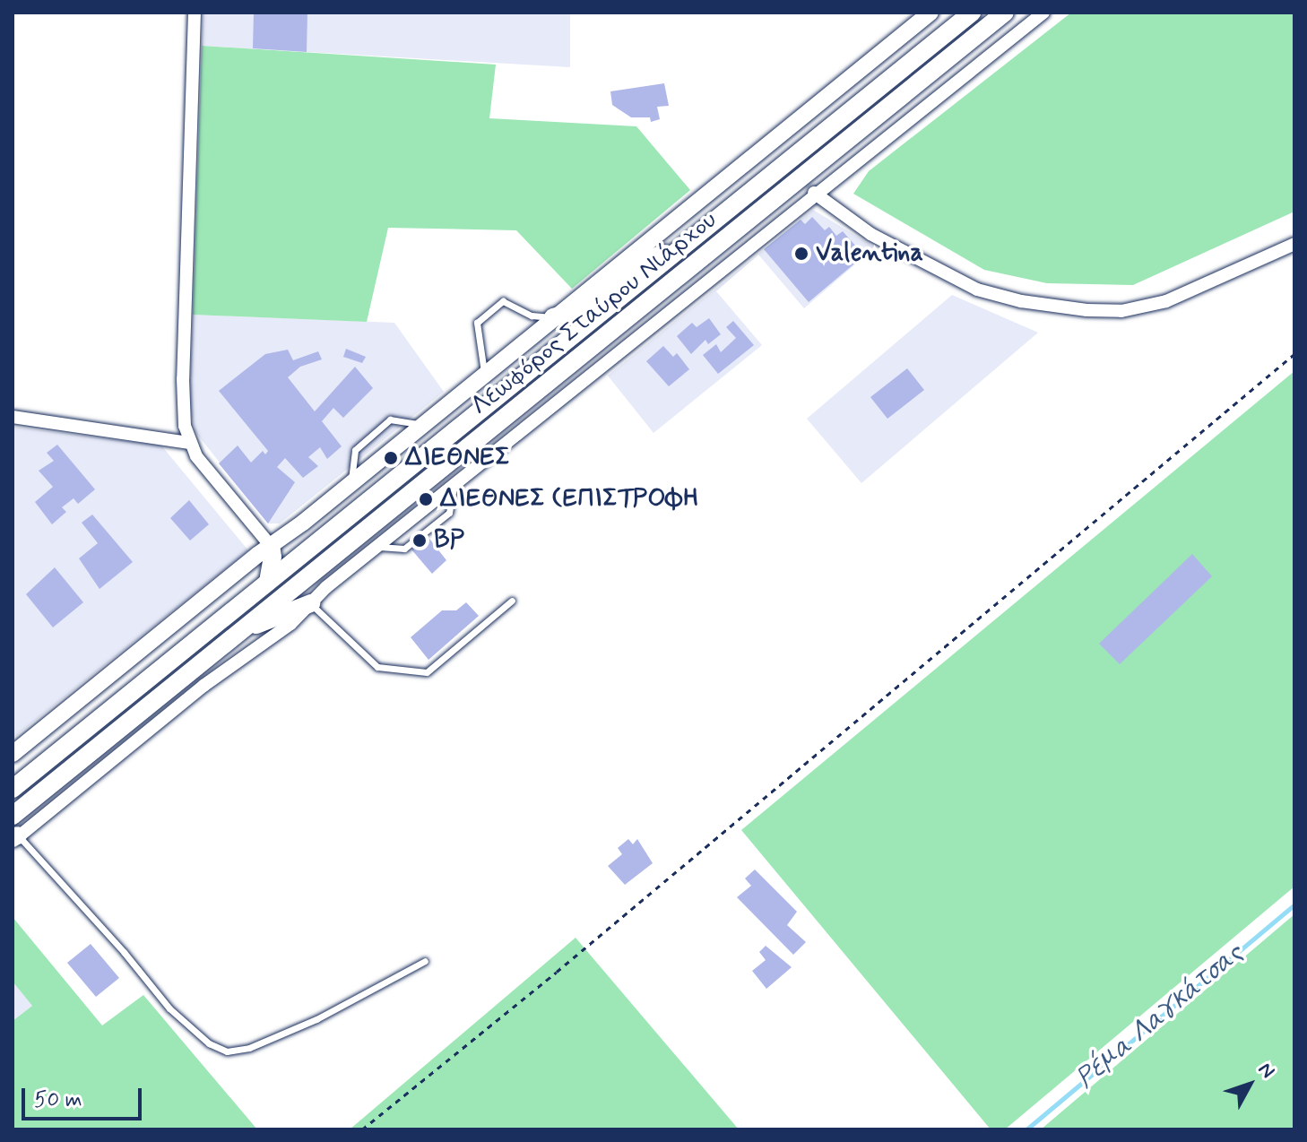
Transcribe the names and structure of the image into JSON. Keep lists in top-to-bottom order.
{
  "streets": {
    "main road": ["Λεωφόρος Σταύρου Νιάρχου"]
  },
  "water": ["Ρέμα Λαγκάτσας"],
  "places": [
    "Valentina",
    "ΔΙΕΘΝΕΣ",
    "ΔΙΕΘΝΕΣ (ΕΠΙΣΤΡΟΦΗ",
    "BP"
  ],
  "scale_bar": "50 m",
  "north": "top right"
}
